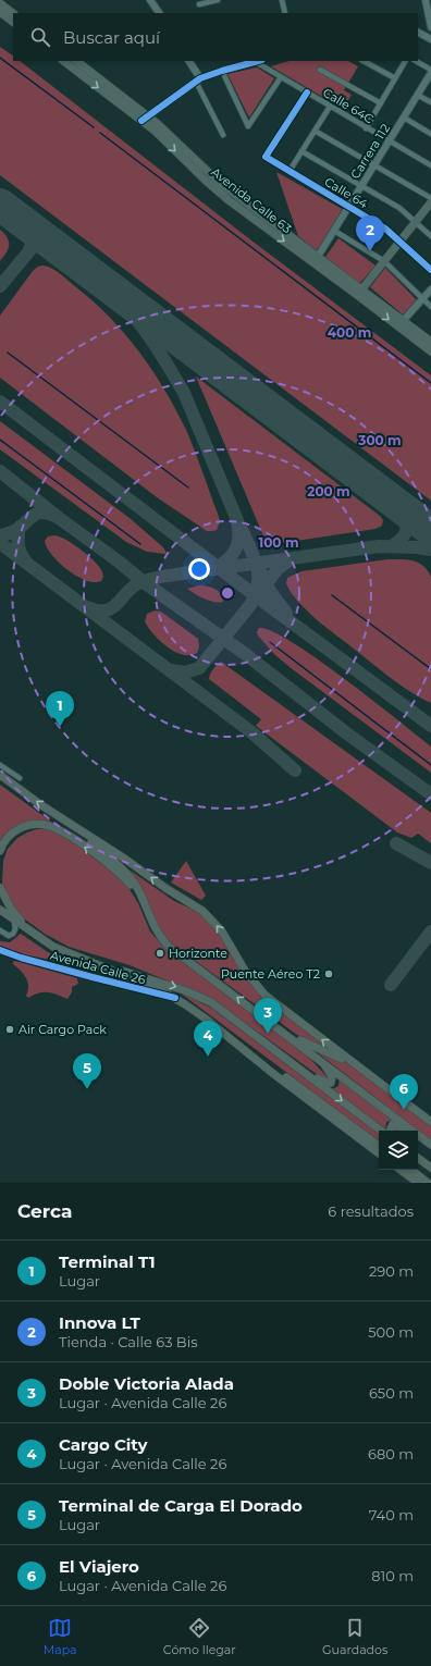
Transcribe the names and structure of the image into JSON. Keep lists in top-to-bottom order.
{
  "streets": {
    "main road": ["Avenida Calle 63", "Avenida Calle 26"],
    "street": ["Calle 64C", "Carrera 112", "Calle 64"]
  },
  "crossings": [
    ["Calle 64C", "Carrera 112"],
    ["Calle 64C", "Calle 64"],
    ["Carrera 112", "Calle 64"],
    ["Carrera 112", "Avenida Calle 63"]
  ],
  "places": ["Horizonte", "Puente Aéreo T2", "Air Cargo Pack"],
  "page": {
    "search": "Buscar aquí",
    "pins": [
      "2",
      "1",
      "3",
      "4",
      "5",
      "6"
    ],
    "heading": ["Cerca", "6 resultados"],
    "list": [
      {
        "mark": "1",
        "name": "Terminal T1",
        "note": "Lugar",
        "value": "290 m"
      },
      {
        "mark": "2",
        "name": "Innova LT",
        "note": "Tienda · Calle 63 Bis",
        "value": "500 m"
      },
      {
        "mark": "3",
        "name": "Doble Victoria Alada",
        "note": "Lugar · Avenida Calle 26",
        "value": "650 m"
      },
      {
        "mark": "4",
        "name": "Cargo City",
        "note": "Lugar · Avenida Calle 26",
        "value": "680 m"
      },
      {
        "mark": "5",
        "name": "Terminal de Carga El Dorado",
        "note": "Lugar",
        "value": "740 m"
      },
      {
        "mark": "6",
        "name": "El Viajero",
        "note": "Lugar · Avenida Calle 26",
        "value": "810 m"
      }
    ],
    "nav": ["Mapa", "Cómo llegar", "Guardados"]
  },
  "rings": [
    "400 m",
    "300 m",
    "200 m",
    "100 m"
  ]
}
